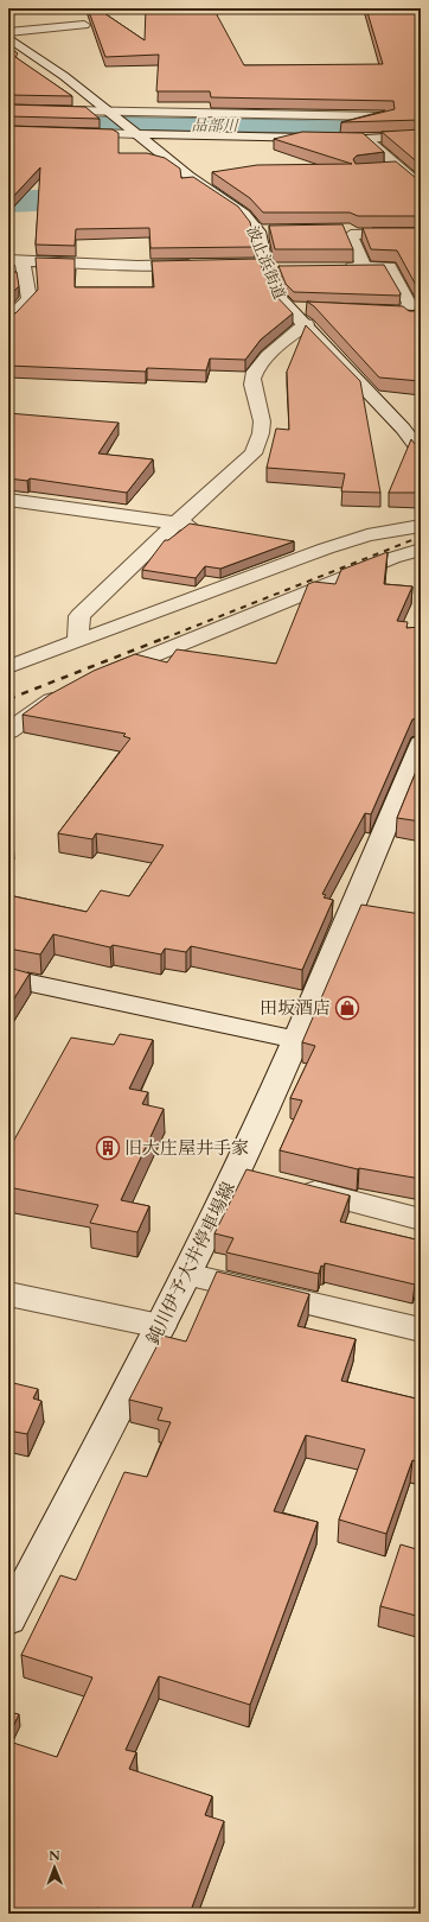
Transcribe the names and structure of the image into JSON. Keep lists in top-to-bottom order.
{
  "streets": {
    "street": ["波止浜街道", "鈍川伊予大井停車場線"]
  },
  "water": ["品部川"],
  "places": {
    "shop": ["田坂酒店"],
    "building": ["旧大庄屋井手家"]
  },
  "north": "top"
}
